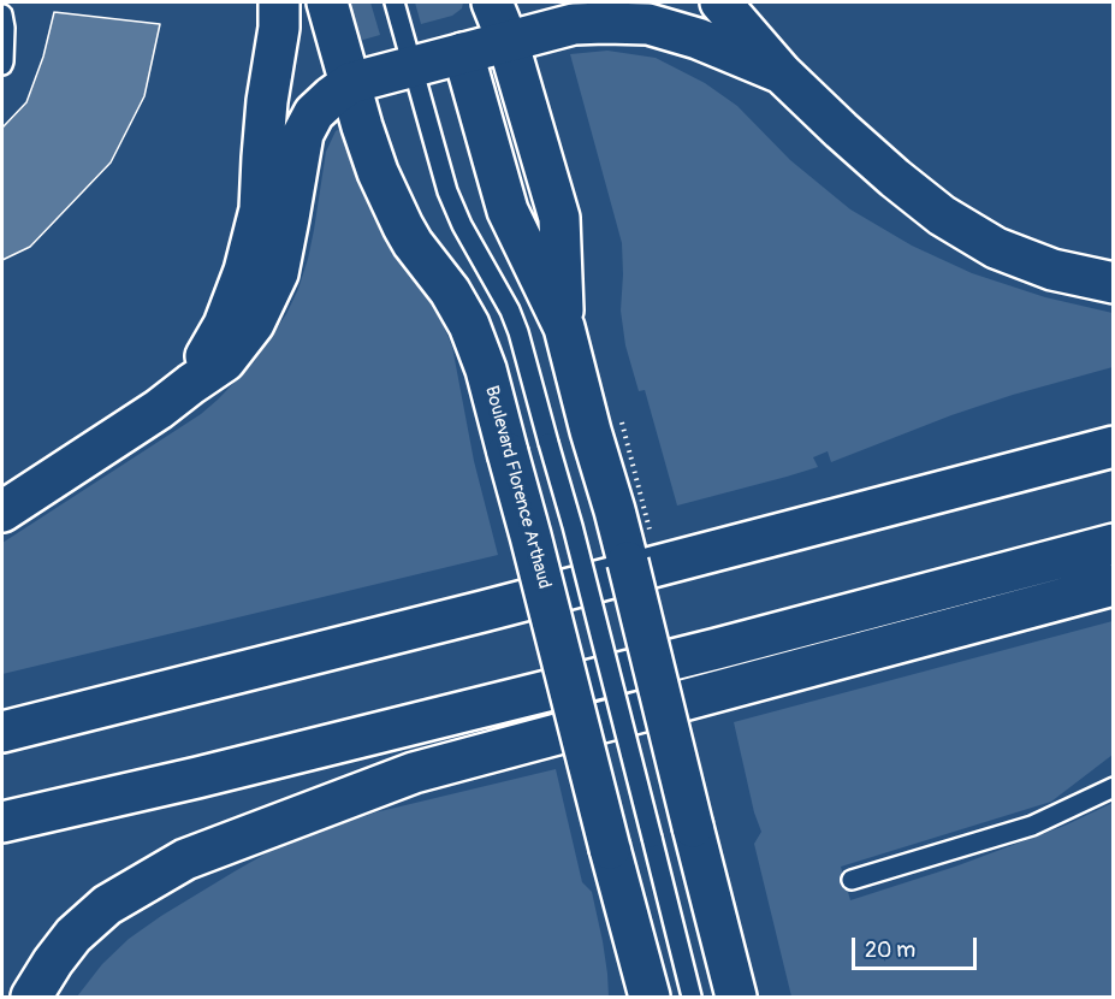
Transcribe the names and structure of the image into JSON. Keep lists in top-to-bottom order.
{
  "streets": {
    "main road": ["Boulevard Florence Arthaud"]
  },
  "scale_bar": "20 m"
}
